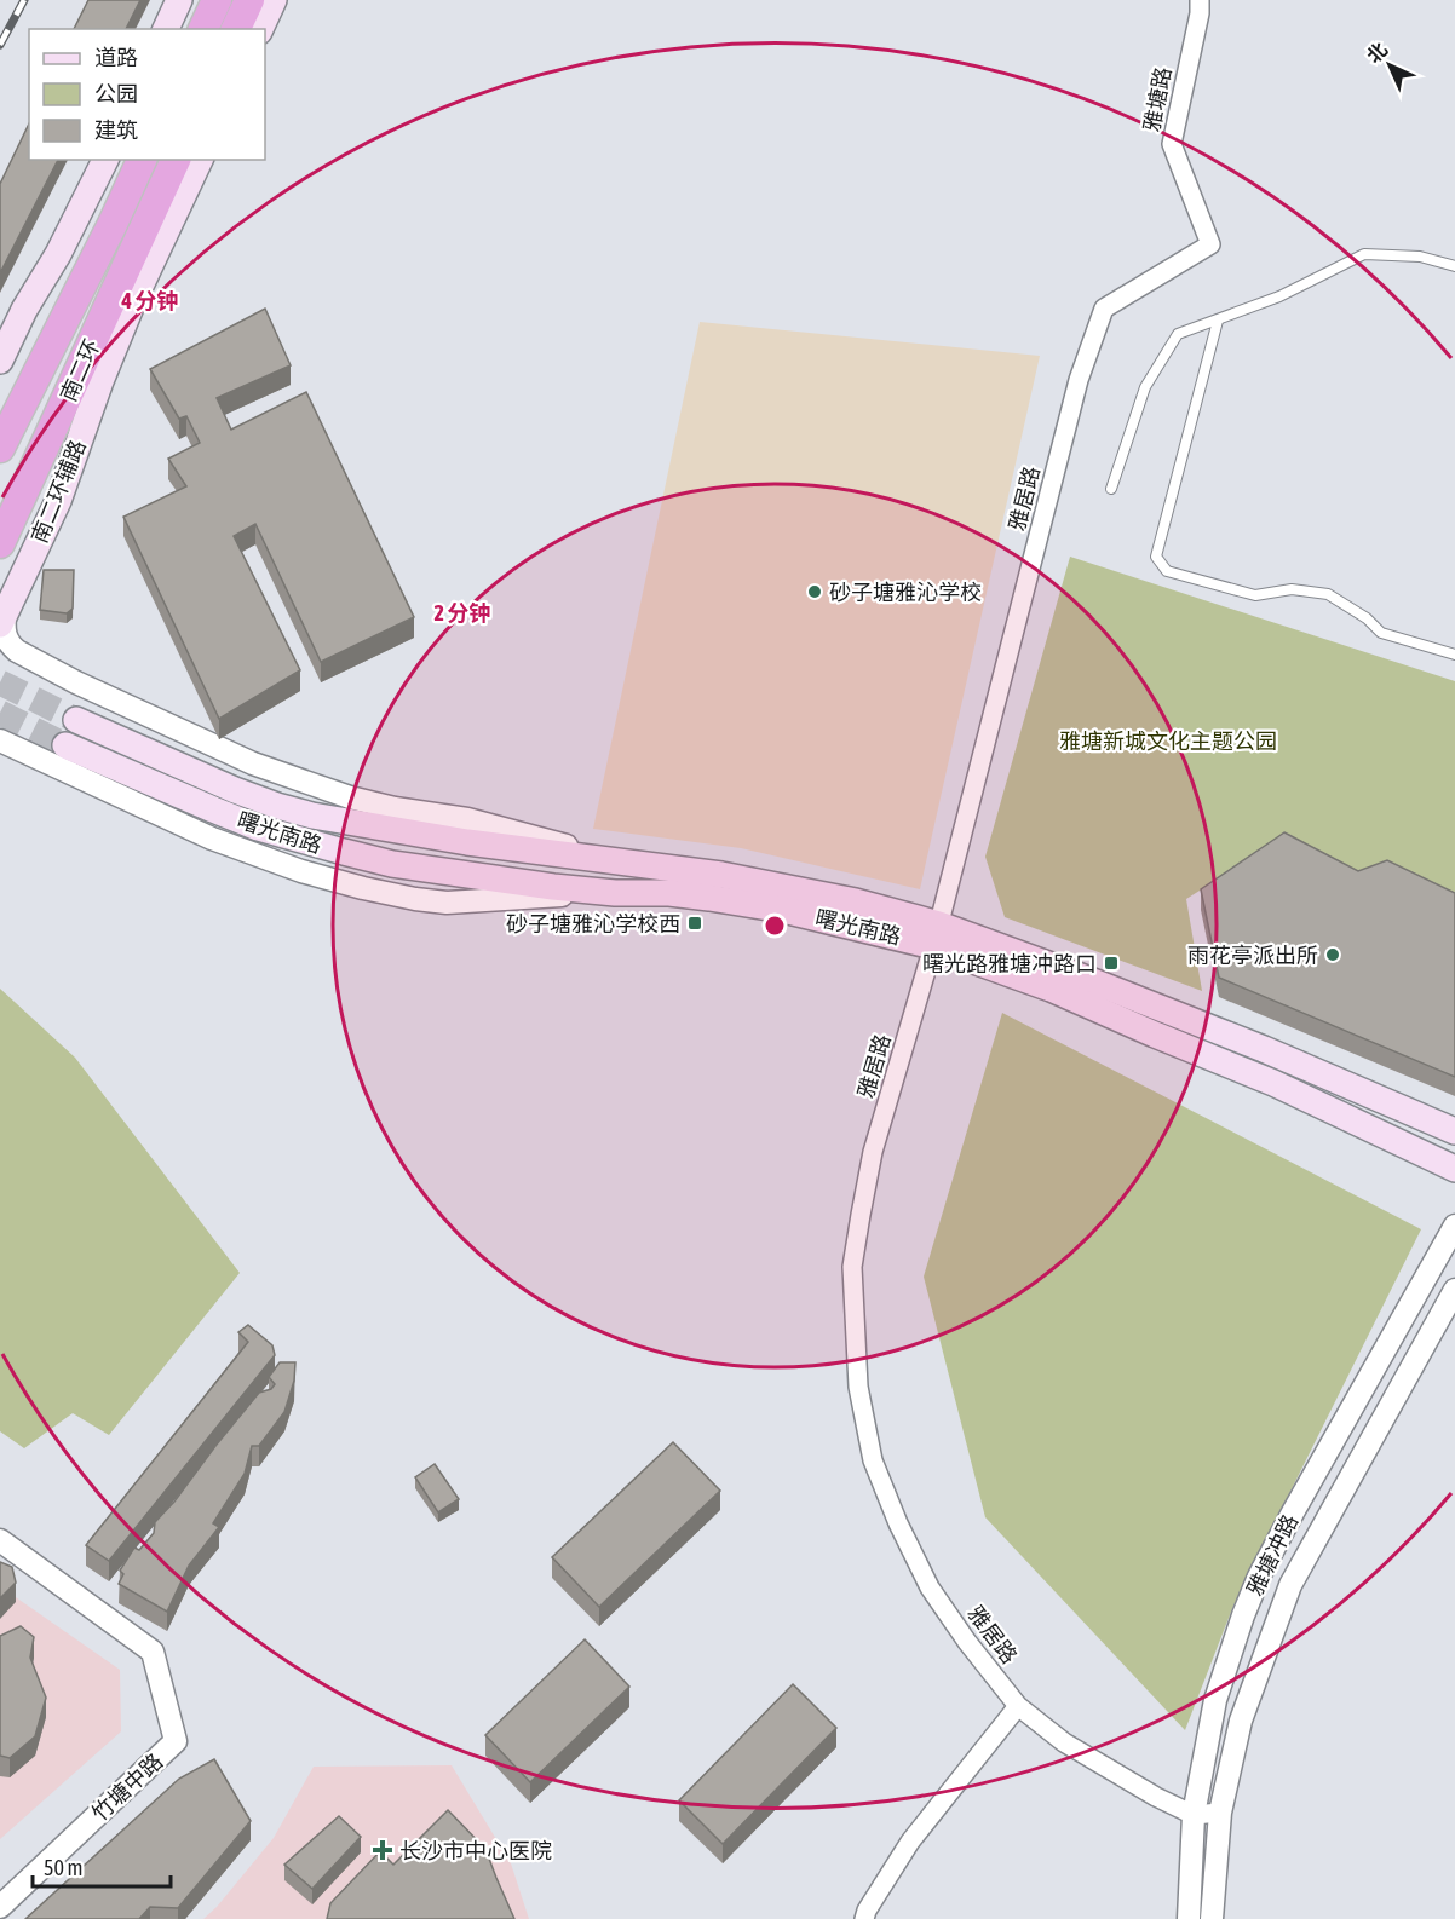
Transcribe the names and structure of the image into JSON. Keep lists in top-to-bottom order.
{
  "streets": {
    "highway": ["南二环"],
    "main road": ["南二环辅路", "曙光南路"],
    "street": [
      "雅塘路",
      "雅居路",
      "雅塘冲路",
      "竹塘中路"
    ]
  },
  "crossings": [
    ["雅塘路", "雅居路"],
    ["雅居路", "曙光南路"],
    ["雅居路", "雅塘冲路"]
  ],
  "parks": ["雅塘新城文化主题公园"],
  "places": {
    "other": ["砂子塘雅沁学校", "雨花亭派出所"],
    "transit": ["砂子塘雅沁学校西", "曙光路雅塘冲路口"],
    "health": ["长沙市中心医院"]
  },
  "legend": ["道路", "公园", "建筑"],
  "scale_bar": "50 m",
  "north": "top left",
  "rings": ["4 分钟", "2 分钟"]
}
